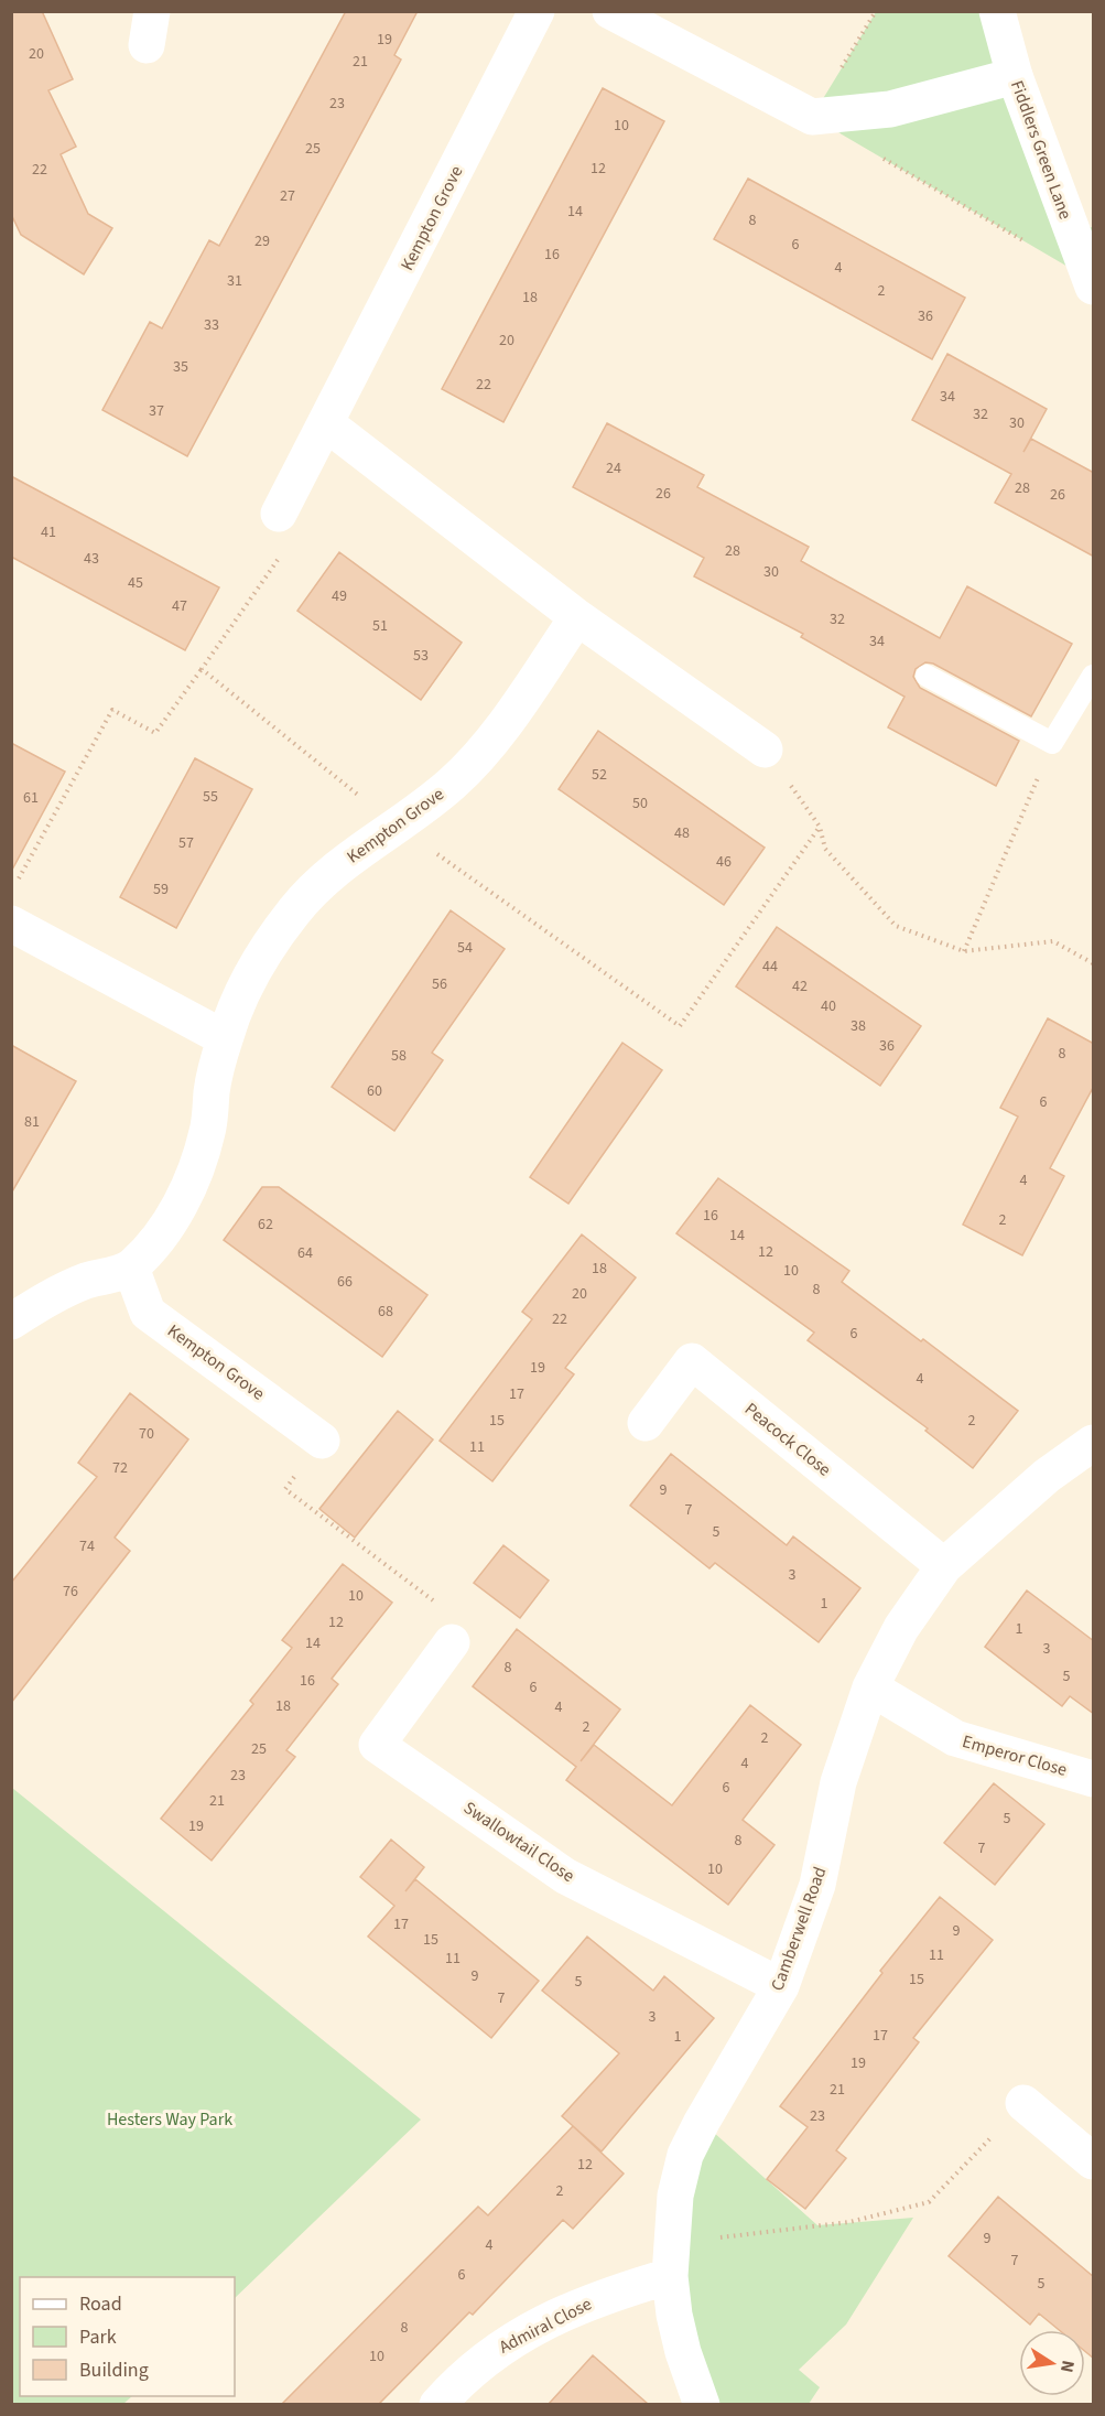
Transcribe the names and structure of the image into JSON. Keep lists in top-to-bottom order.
{
  "streets": {
    "street": [
      "Fiddlers Green Lane",
      "Kempton Grove",
      "Peacock Close",
      "Emperor Close",
      "Swallowtail Close",
      "Camberwell Road",
      "Admiral Close"
    ]
  },
  "crossings": [
    ["Peacock Close", "Camberwell Road"],
    ["Emperor Close", "Camberwell Road"],
    ["Swallowtail Close", "Camberwell Road"],
    ["Camberwell Road", "Admiral Close"]
  ],
  "parks": ["Hesters Way Park"],
  "house_numbers": [
    "19",
    "20",
    "21",
    "23",
    "10",
    "25",
    "12",
    "22",
    "27",
    "14",
    "8",
    "29",
    "6",
    "16",
    "4",
    "31",
    "2",
    "18",
    "36",
    "33",
    "20",
    "35",
    "22",
    "34",
    "37",
    "32",
    "30",
    "24",
    "28",
    "26",
    "26",
    "41",
    "28",
    "43",
    "30",
    "45",
    "49",
    "47",
    "32",
    "51",
    "34",
    "53",
    "52",
    "55",
    "61",
    "50",
    "48",
    "57",
    "46",
    "59",
    "54",
    "44",
    "56",
    "42",
    "40",
    "38",
    "36",
    "8",
    "58",
    "60",
    "6",
    "81",
    "4",
    "16",
    "2",
    "62",
    "14",
    "12",
    "64",
    "18",
    "10",
    "66",
    "8",
    "20",
    "68",
    "22",
    "6",
    "19",
    "4",
    "17",
    "15",
    "2",
    "70",
    "11",
    "72",
    "9",
    "7",
    "5",
    "74",
    "3",
    "76",
    "10",
    "1",
    "12",
    "1",
    "14",
    "3",
    "8",
    "5",
    "16",
    "6",
    "18",
    "4",
    "2",
    "2",
    "25",
    "4",
    "23",
    "6",
    "21",
    "5",
    "19",
    "8",
    "7",
    "10",
    "17",
    "9",
    "15",
    "11",
    "11",
    "9",
    "15",
    "5",
    "7",
    "3",
    "17",
    "1",
    "19",
    "21",
    "23",
    "12",
    "2",
    "9",
    "4",
    "7",
    "6",
    "5",
    "8",
    "10"
  ],
  "legend": ["Road", "Park", "Building"],
  "north": "right"
}
